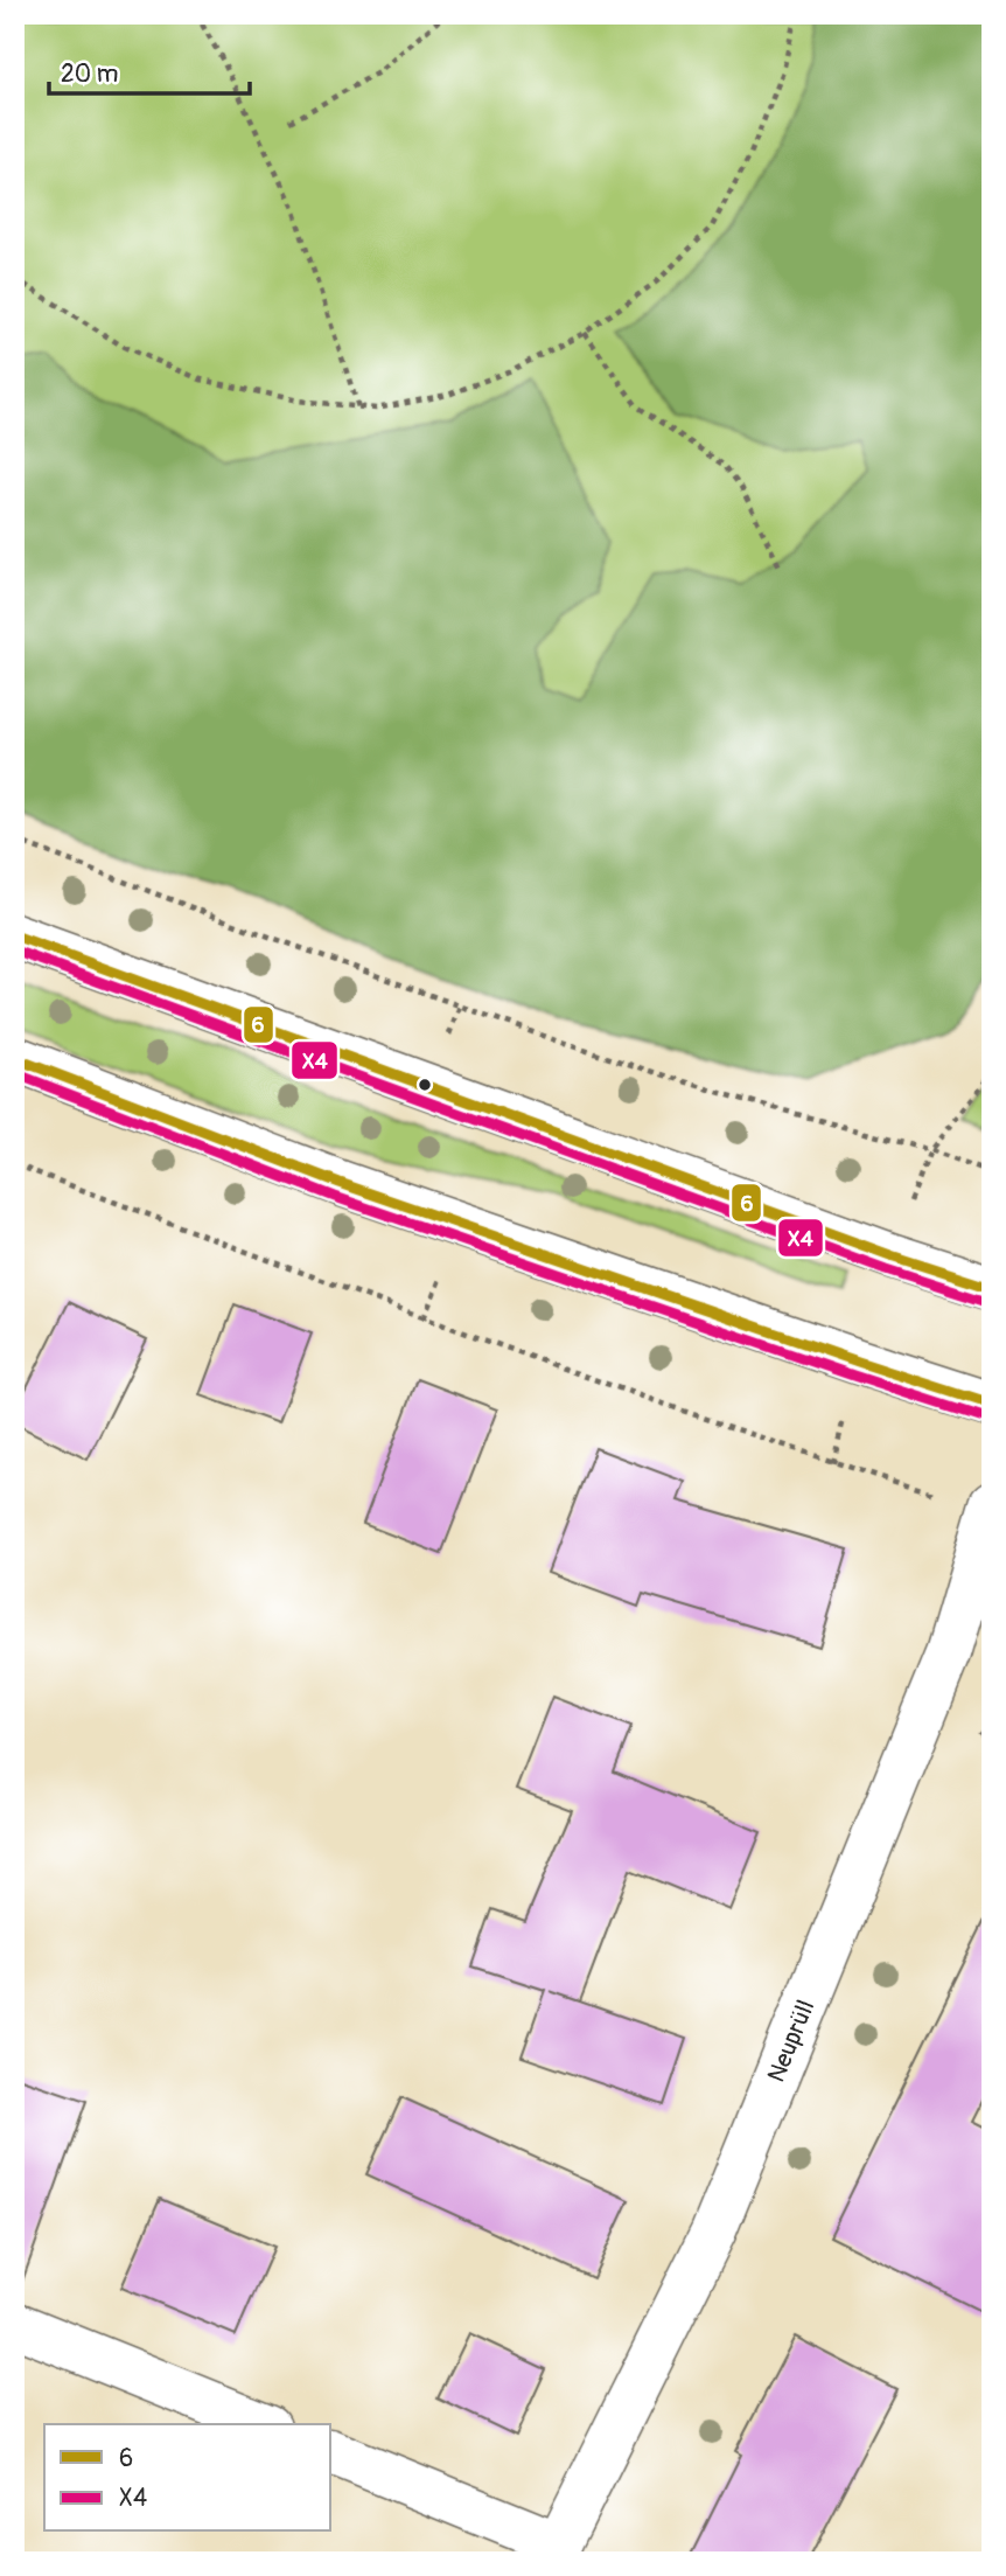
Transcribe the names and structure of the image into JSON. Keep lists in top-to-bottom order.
{
  "streets": {
    "street": ["Neuprüll"]
  },
  "lines": ["transit line 6", "transit line X4"],
  "legend": ["6", "X4"],
  "scale_bar": "20 m"
}
